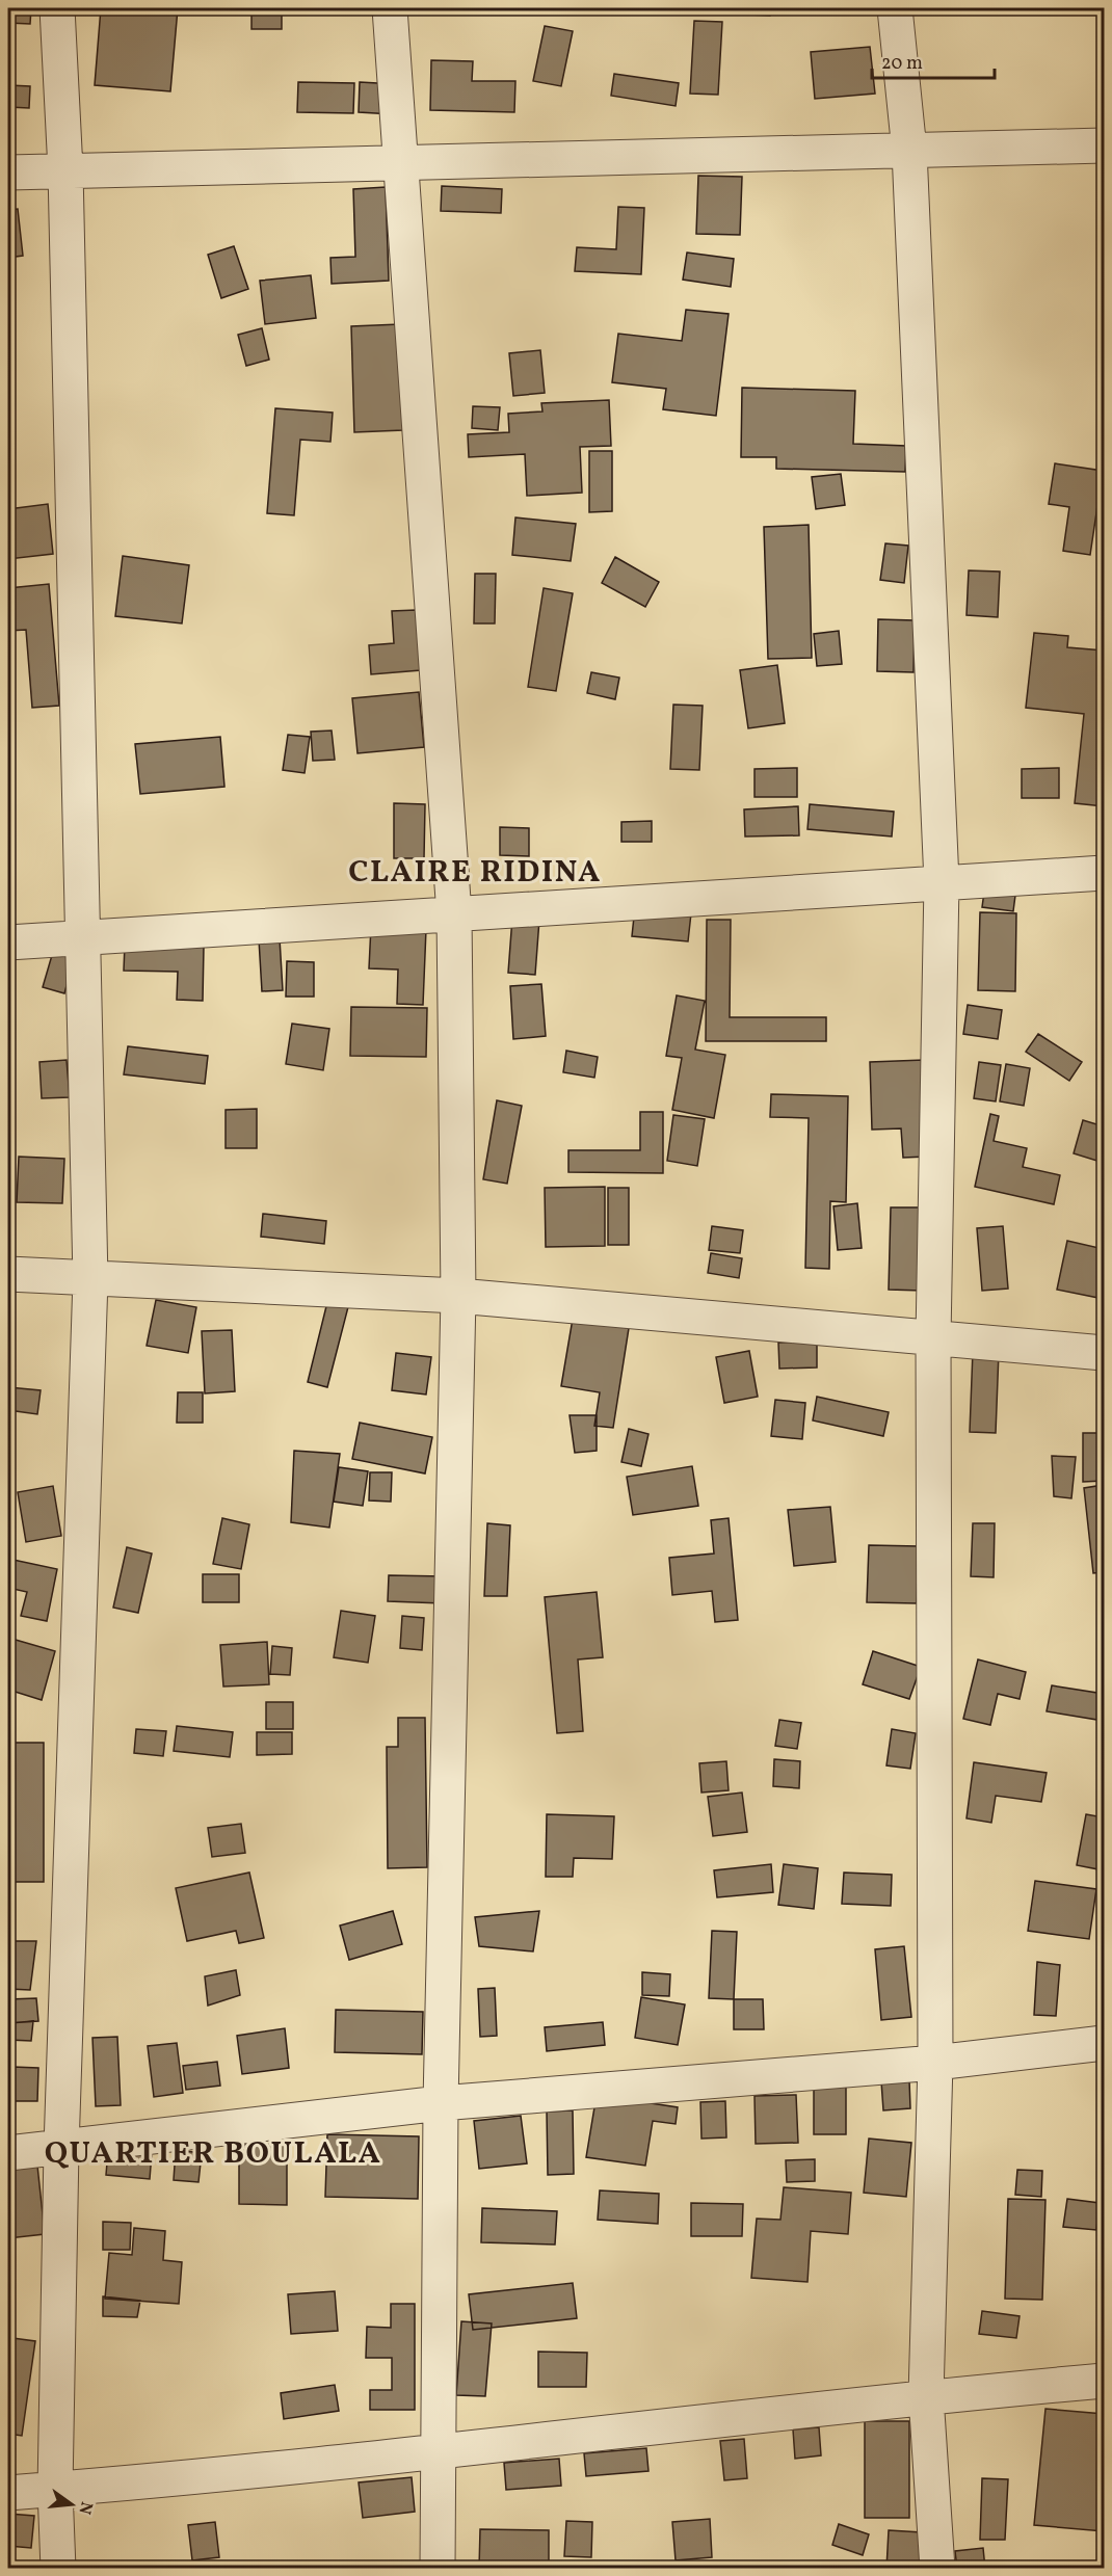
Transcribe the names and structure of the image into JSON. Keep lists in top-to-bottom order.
{
  "districts": ["CLAIRE RIDINA", "QUARTIER BOULALA"],
  "scale_bar": "20 m",
  "north": "right"
}
